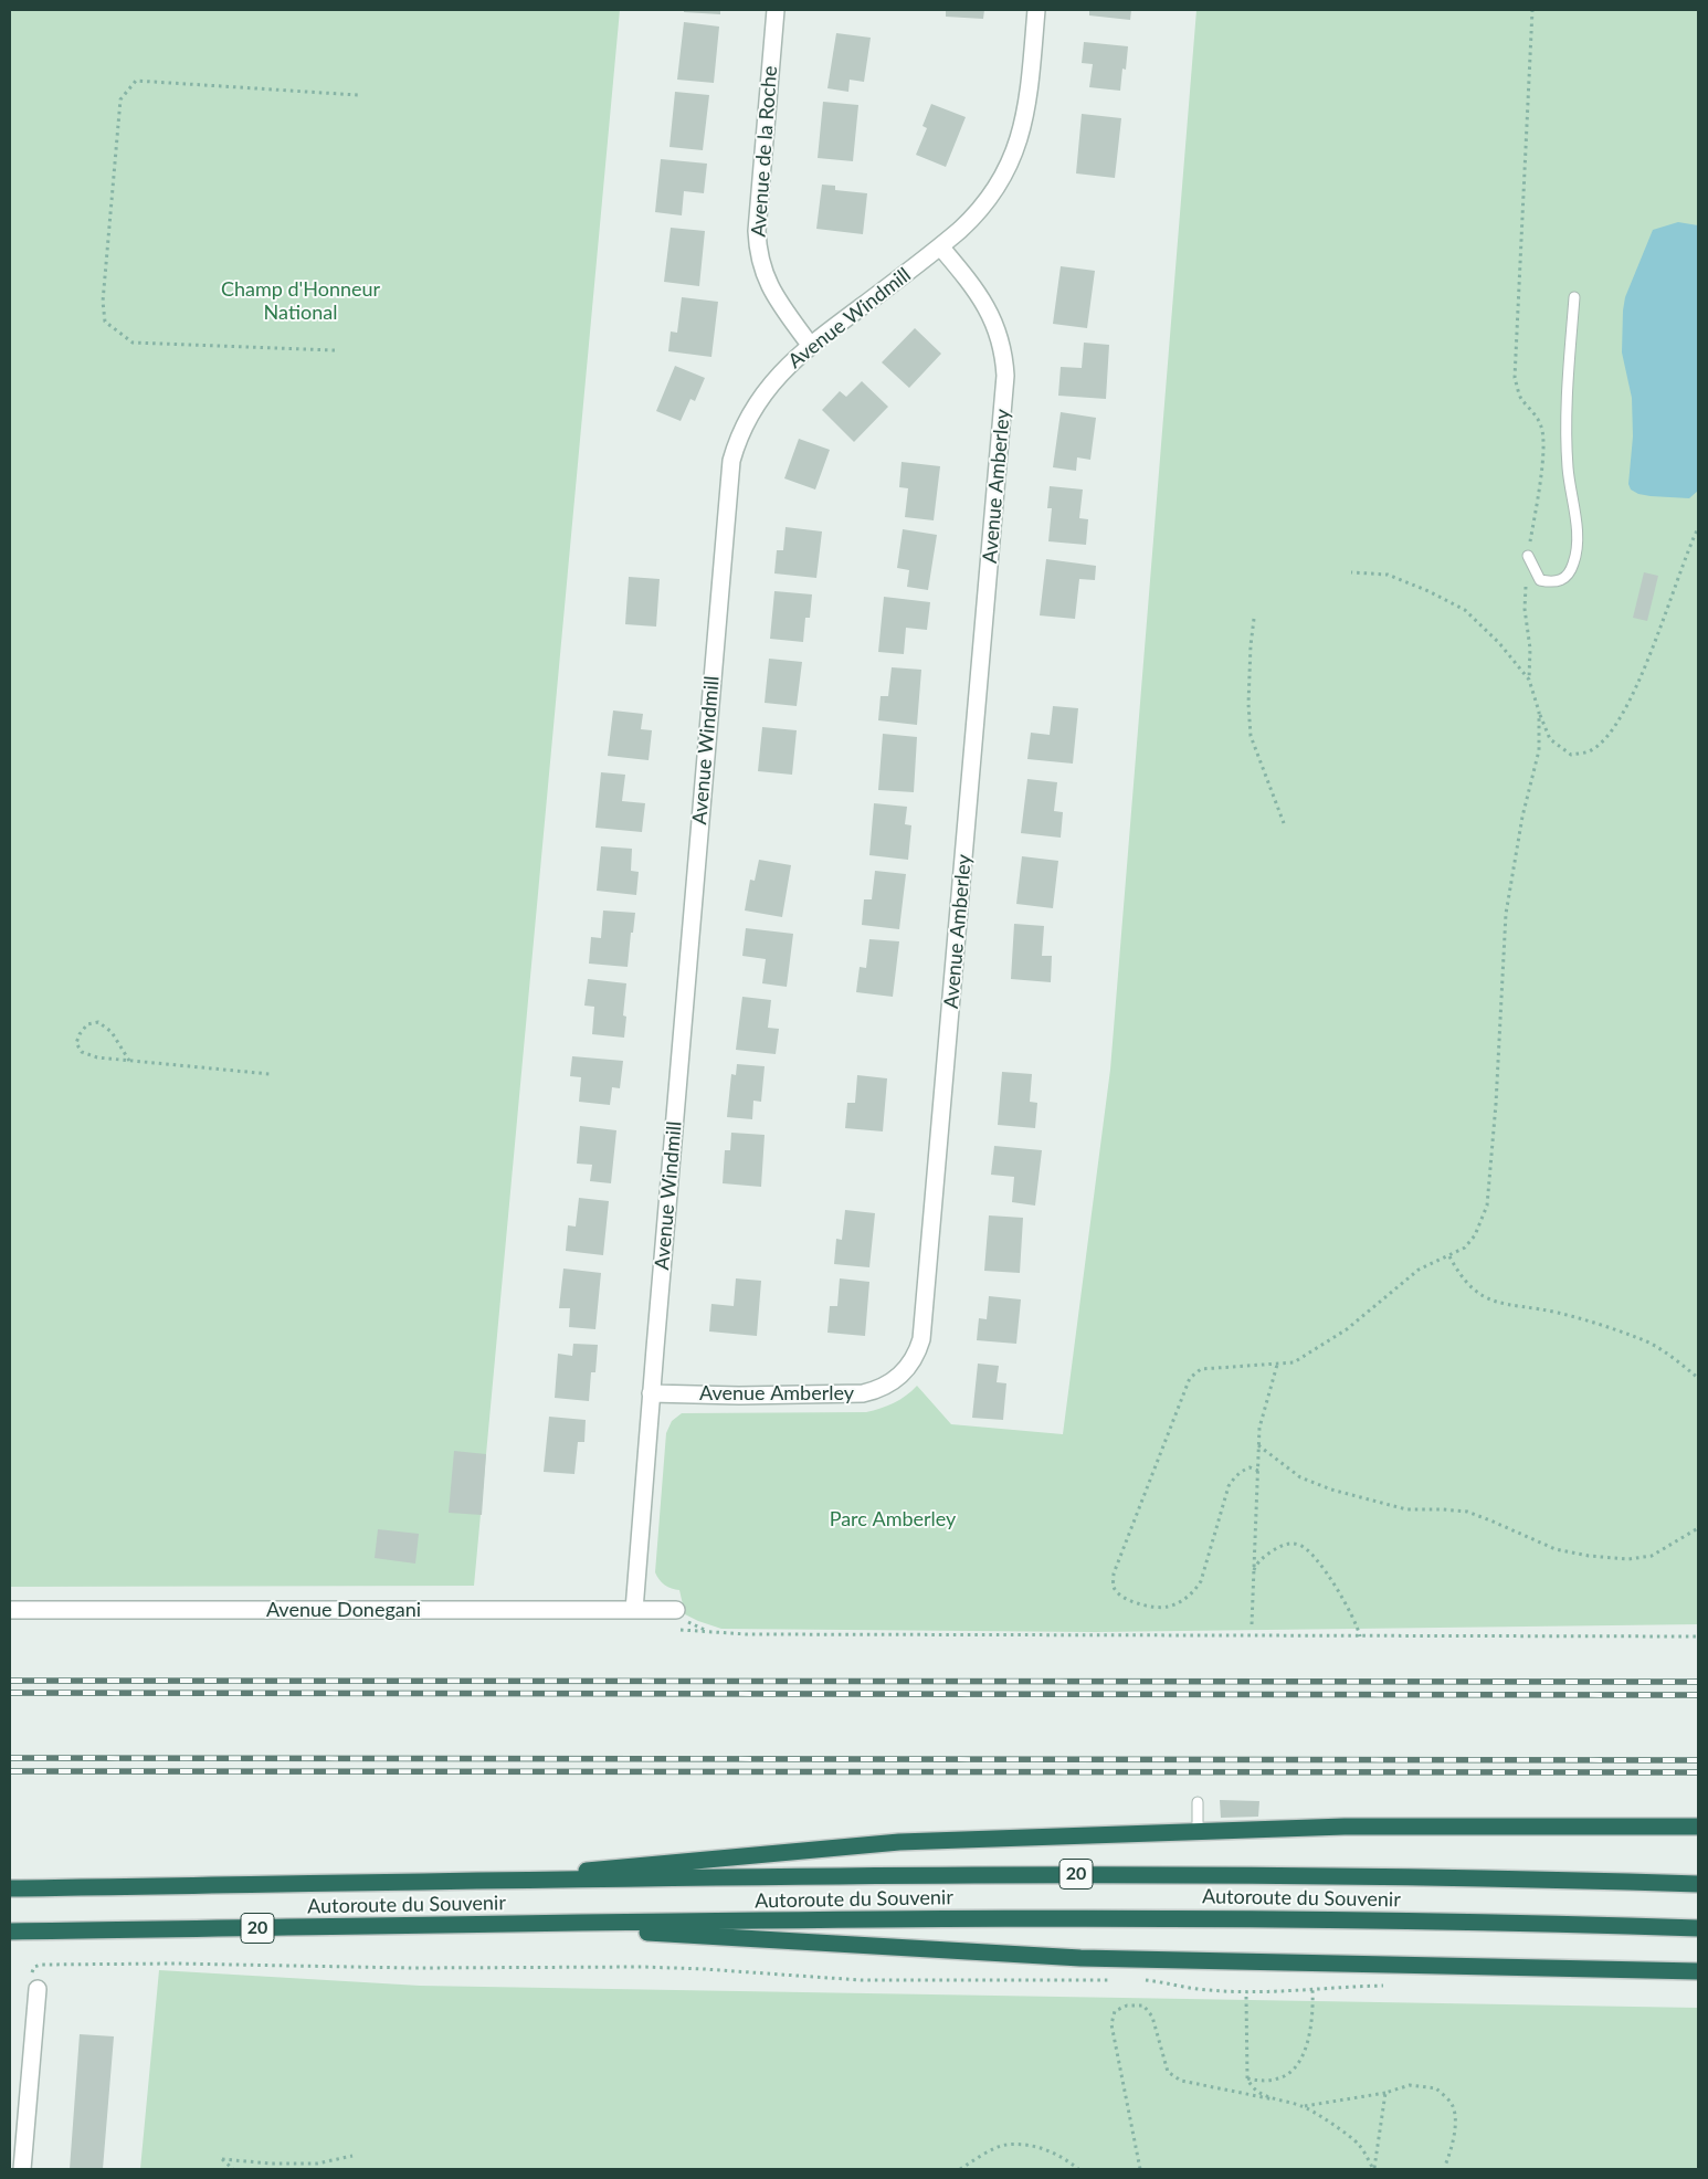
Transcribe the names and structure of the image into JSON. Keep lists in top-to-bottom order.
{
  "streets": {
    "highway": ["20", "Autoroute du Souvenir"],
    "street": [
      "Avenue de la Roche",
      "Avenue Windmill",
      "Avenue Amberley",
      "Avenue Donegani"
    ]
  },
  "crossings": [
    ["Avenue de la Roche", "Avenue Windmill"],
    ["Avenue Windmill", "Avenue Amberley"],
    ["Avenue Windmill", "Avenue Donegani"]
  ],
  "parks": ["Champ d'Honneur National", "Parc Amberley"]
}
